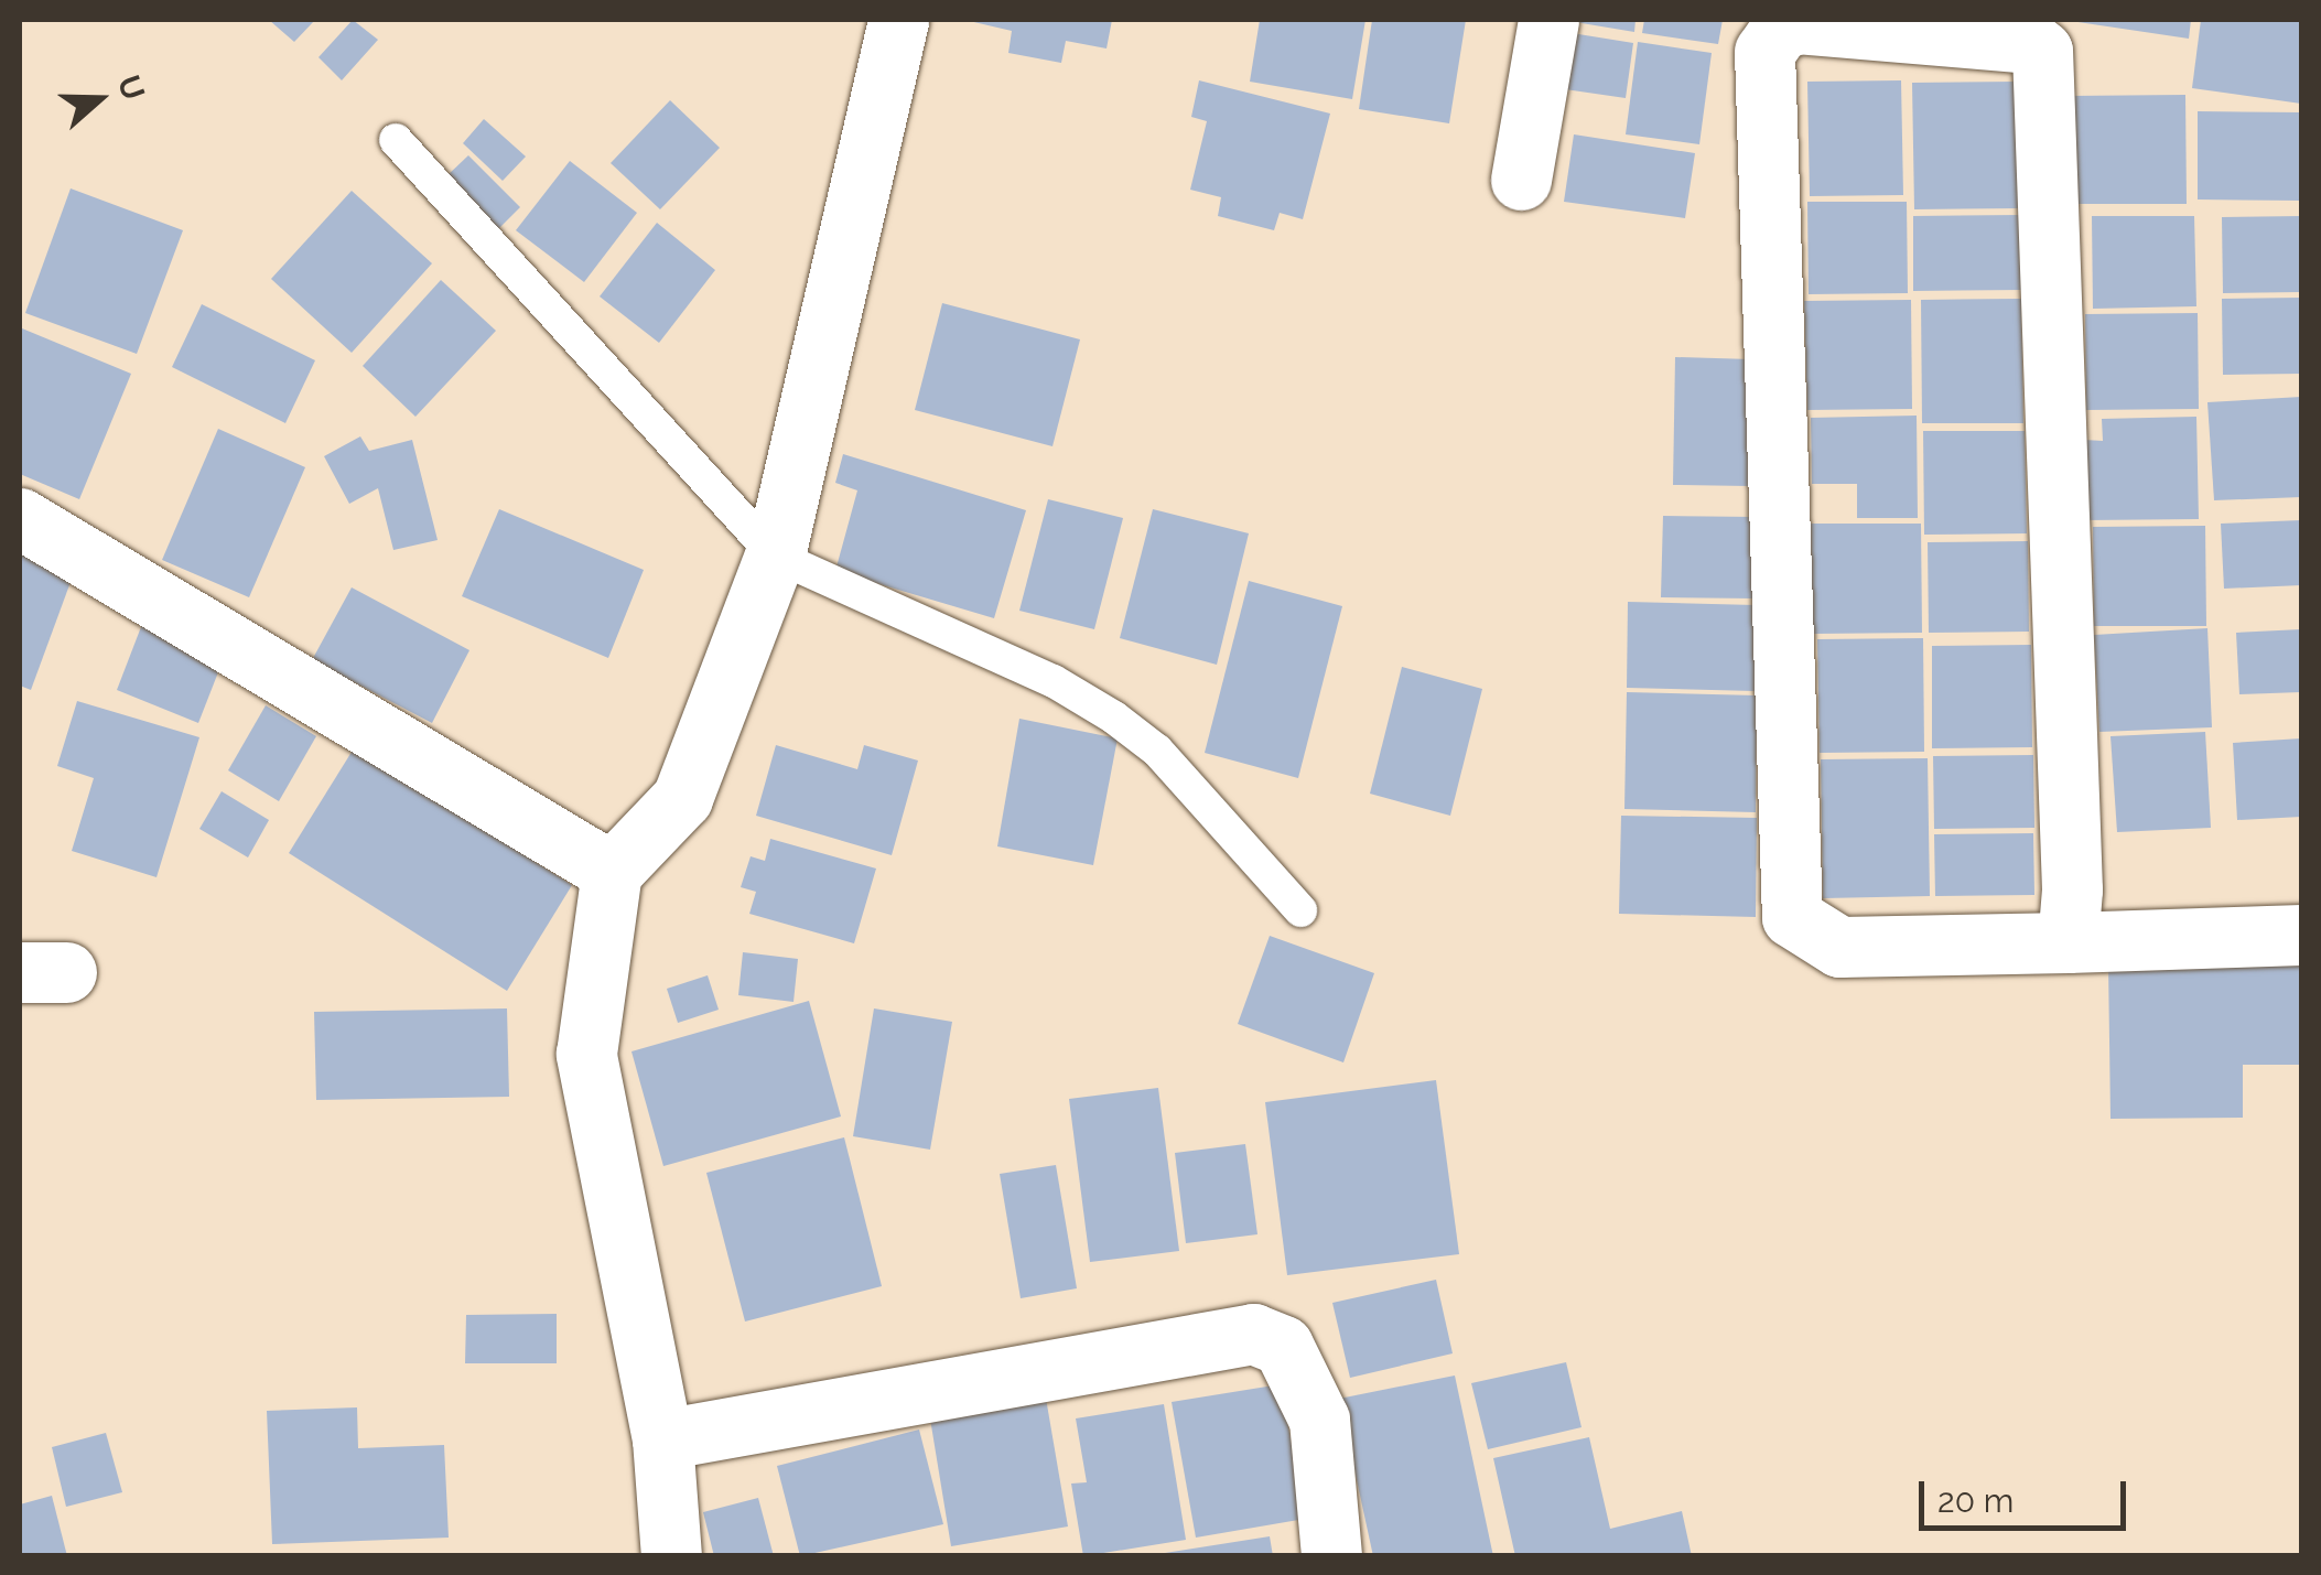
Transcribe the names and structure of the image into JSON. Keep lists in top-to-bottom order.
{
  "scale_bar": "20 m",
  "north": "right"
}
